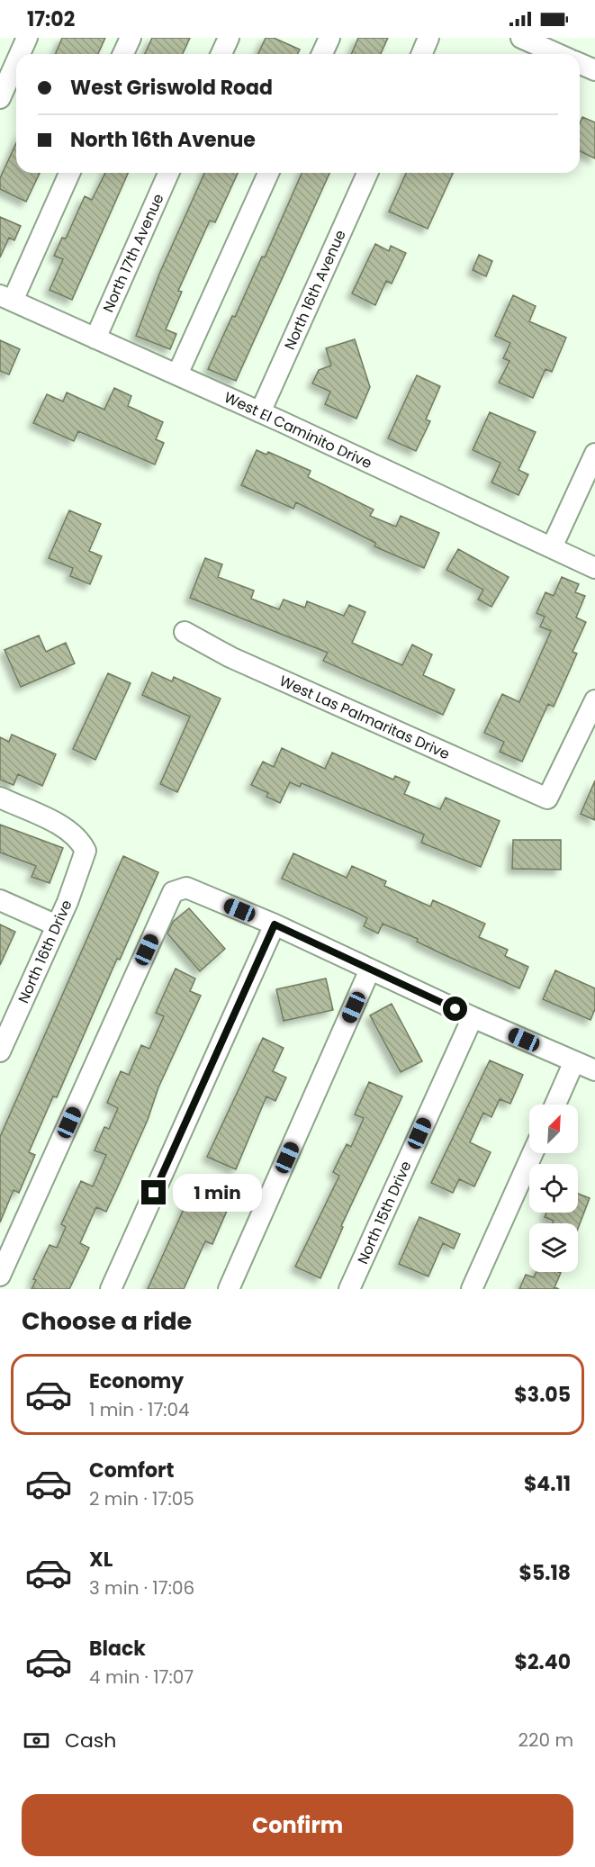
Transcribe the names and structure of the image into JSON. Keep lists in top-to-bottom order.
{
  "streets": {
    "street": [
      "North 17th Avenue",
      "North 16th Avenue",
      "West El Caminito Drive",
      "West Las Palmaritas Drive",
      "North 16th Drive",
      "North 15th Drive"
    ]
  },
  "crossings": [
    ["North 17th Avenue", "West El Caminito Drive"],
    ["North 16th Avenue", "West El Caminito Drive"]
  ],
  "north": "top right",
  "page": {
    "status": "17:02",
    "banner": ["West Griswold Road", "North 16th Avenue"],
    "bubble": "1 min",
    "heading": "Choose a ride",
    "list": [
      {
        "name": "Economy",
        "note": "1 min · 17:04",
        "value": "$3.05"
      },
      {
        "name": "Comfort",
        "note": "2 min · 17:05",
        "value": "$4.11"
      },
      {
        "name": "XL",
        "note": "3 min · 17:06",
        "value": "$5.18"
      },
      {
        "name": "Black",
        "note": "4 min · 17:07",
        "value": "$2.40"
      }
    ],
    "pay": ["Cash", "220 m"],
    "buttons": "Confirm"
  }
}
